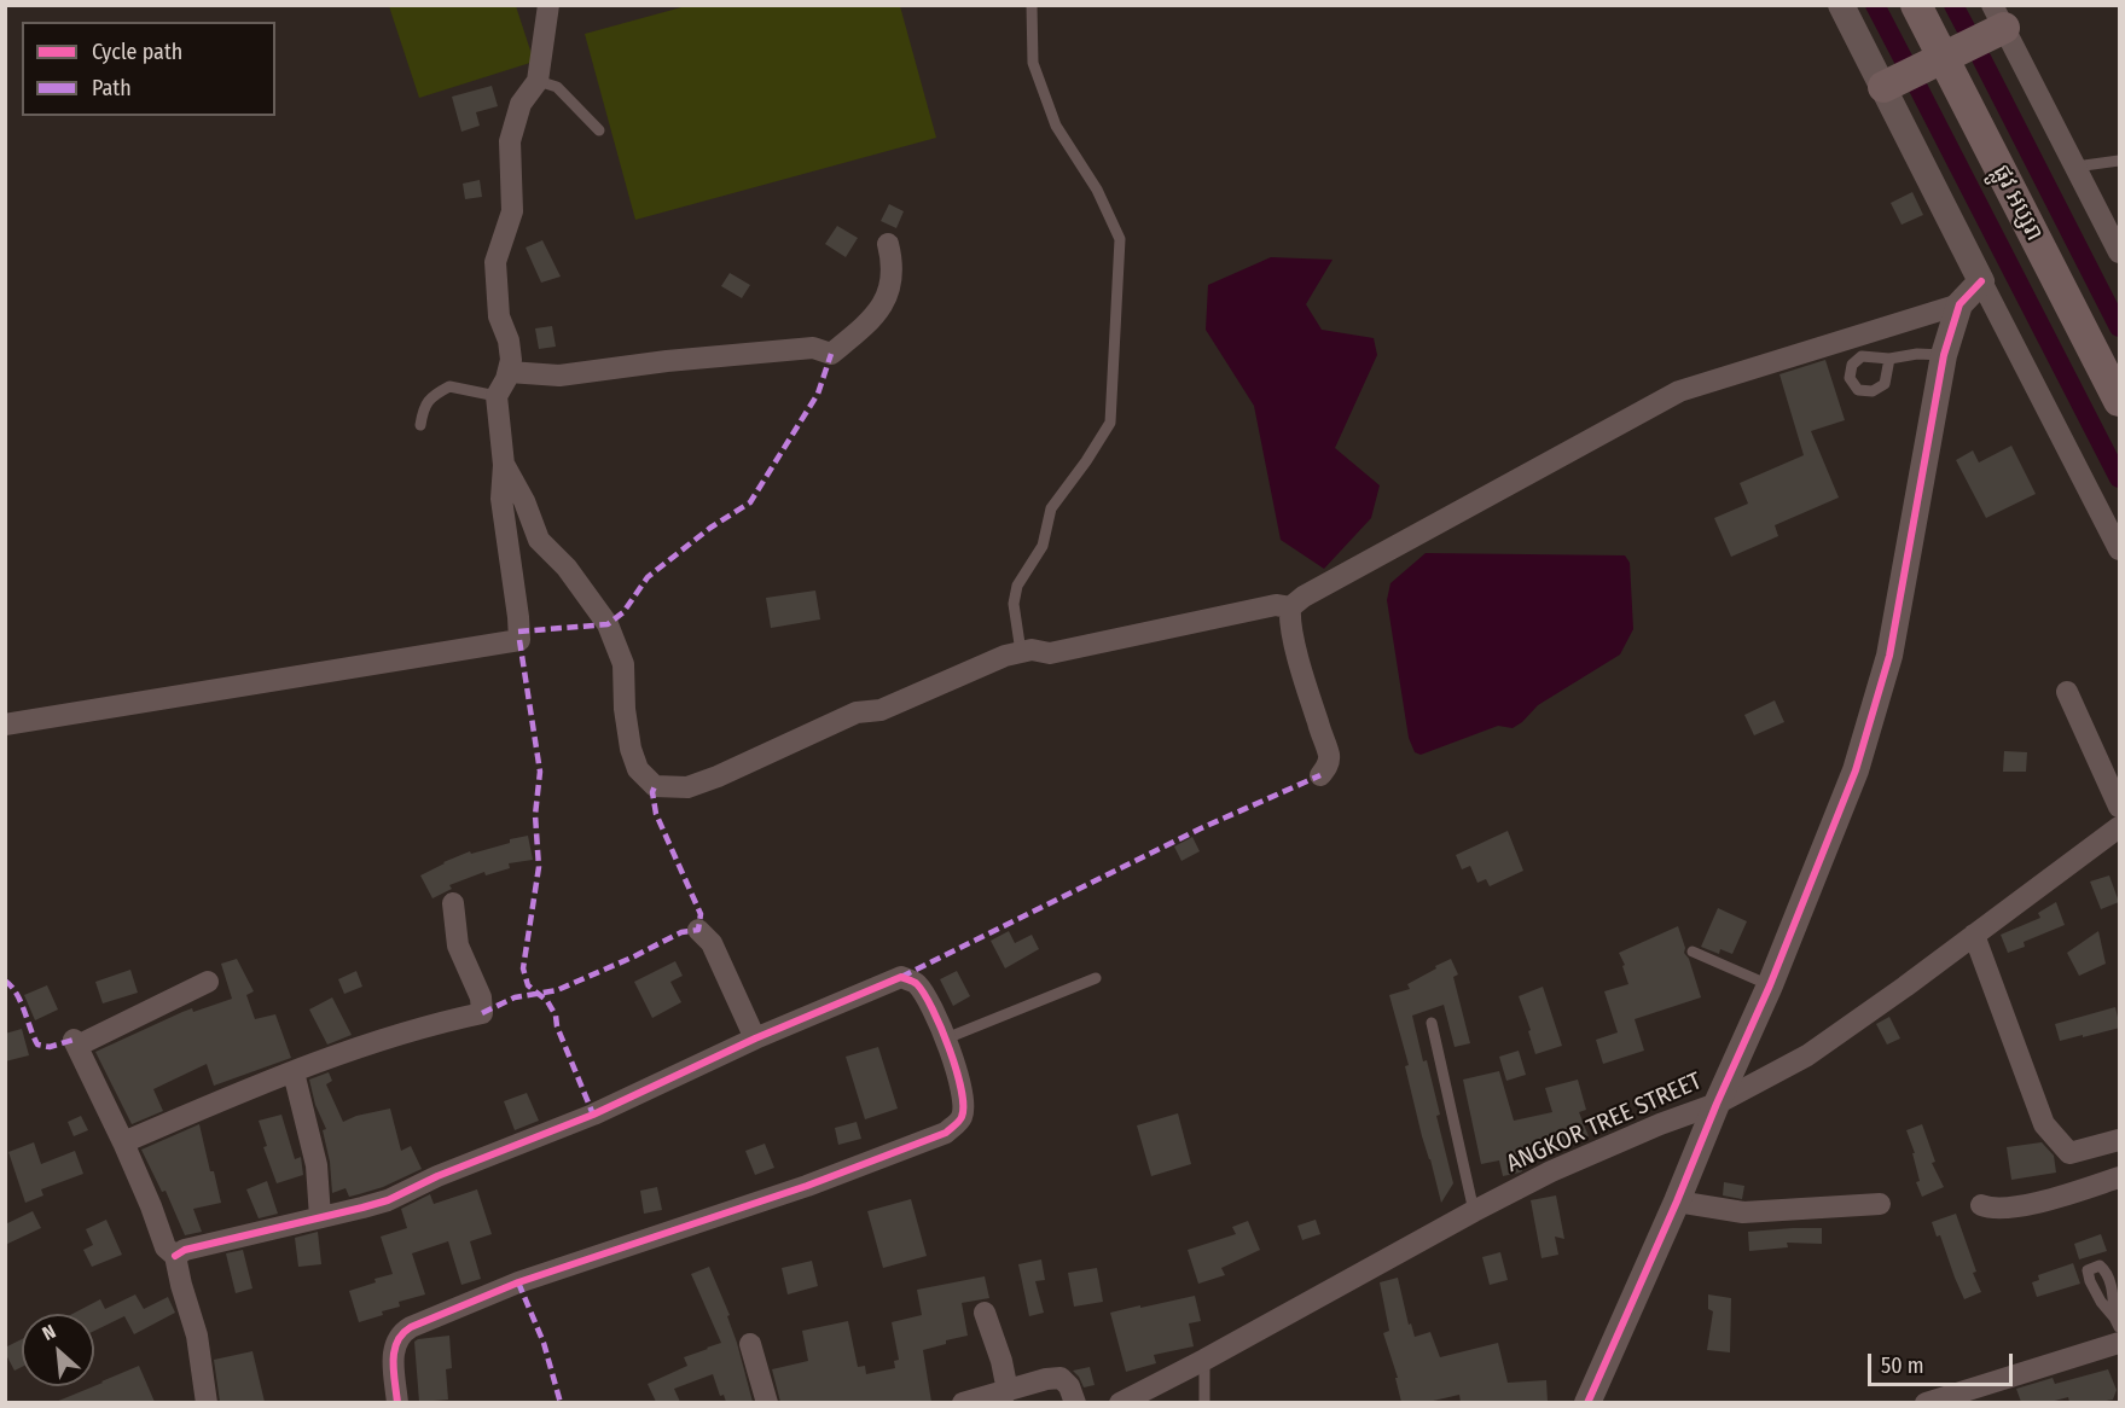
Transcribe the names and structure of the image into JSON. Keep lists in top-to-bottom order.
{
  "streets": {
    "main road": ["ផ្លូវ អប្សរា"],
    "street": ["ANGKOR TREE STREET"]
  },
  "legend": ["Cycle path", "Path"],
  "scale_bar": "50 m",
  "north": "top left"
}
